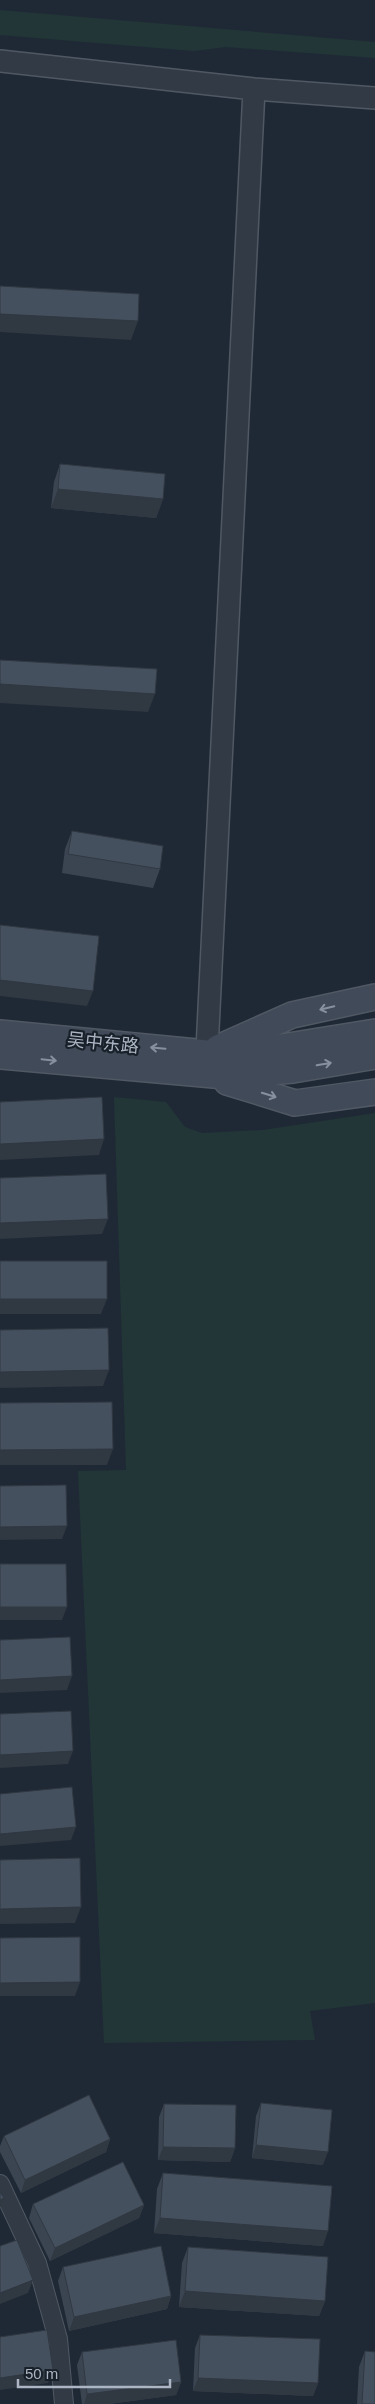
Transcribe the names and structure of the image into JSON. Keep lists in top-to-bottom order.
{
  "streets": {
    "main road": ["吴中东路"]
  },
  "scale_bar": "50 m"
}
